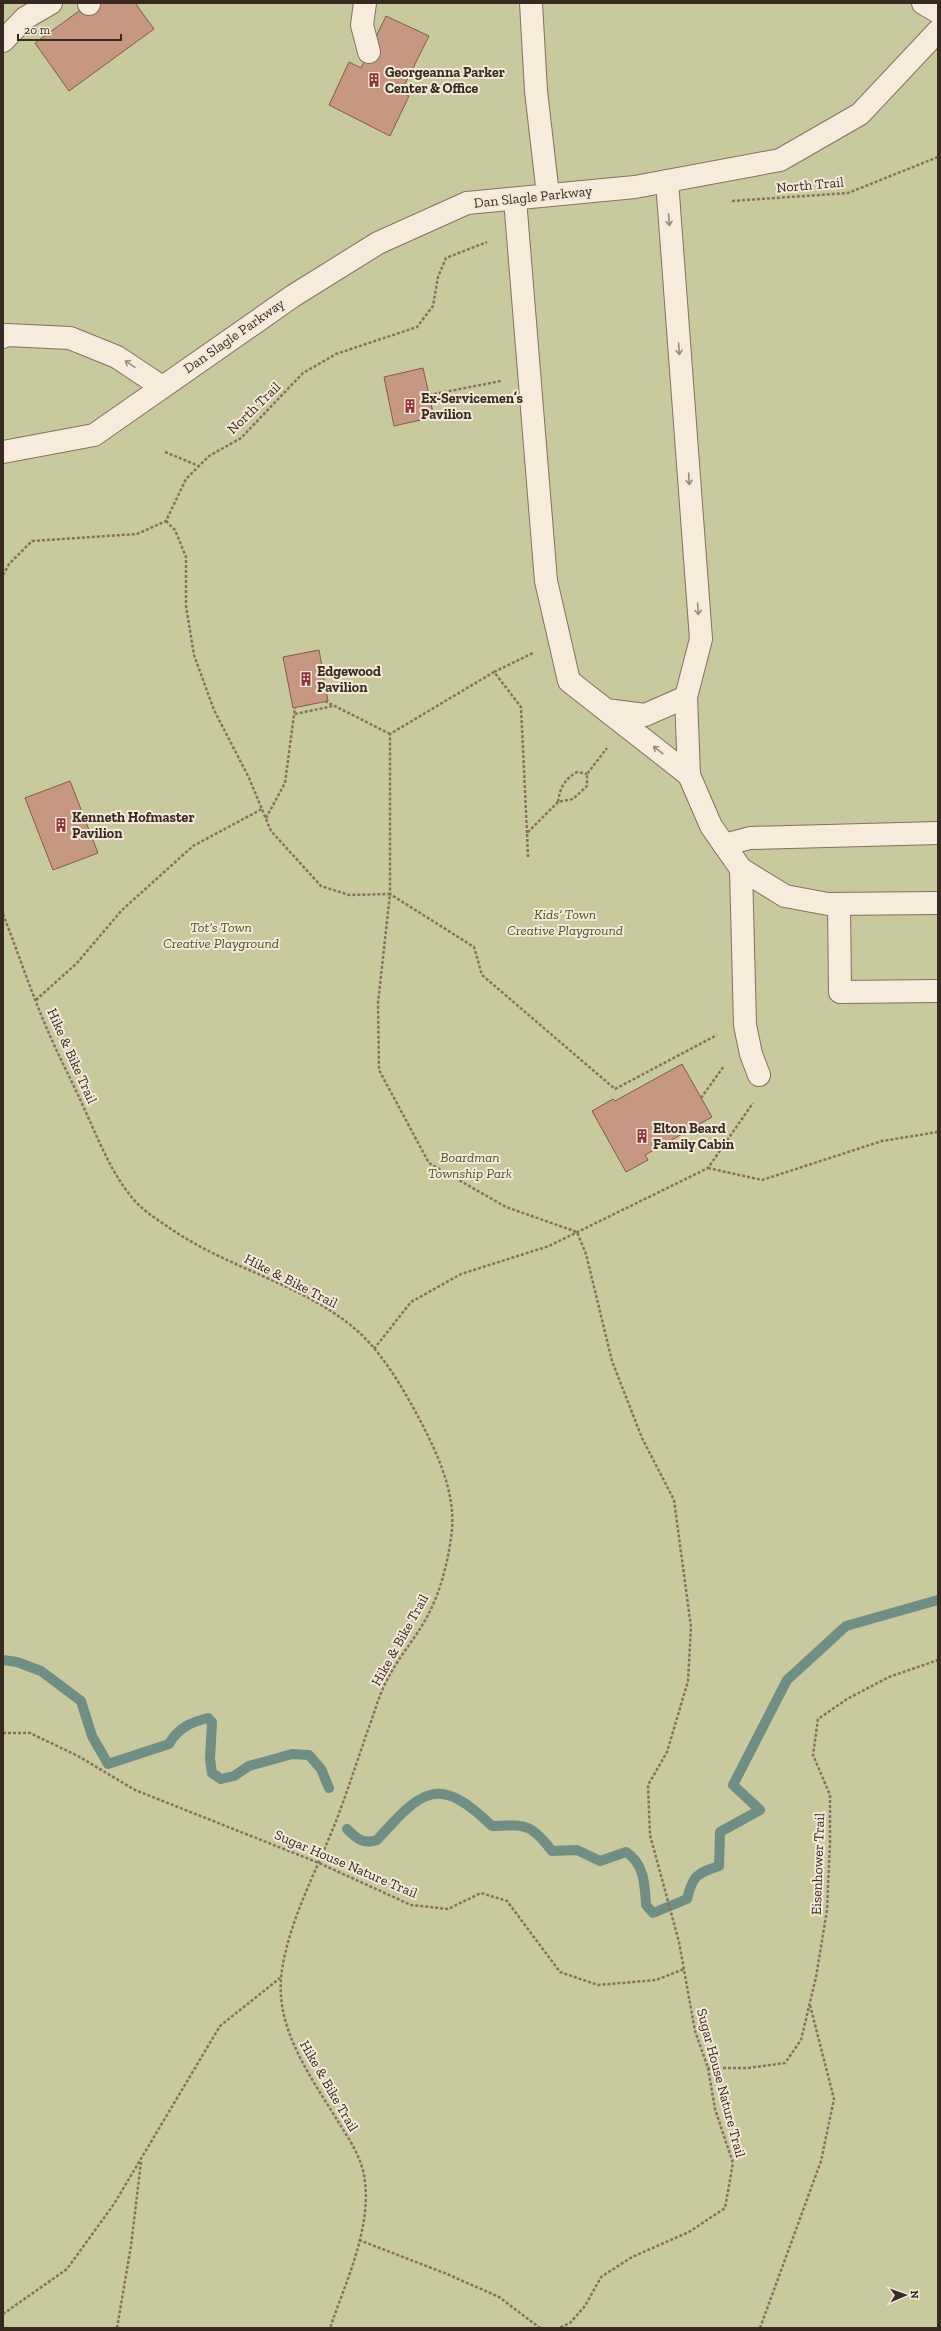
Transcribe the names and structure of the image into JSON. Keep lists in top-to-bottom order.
{
  "streets": {
    "street": ["Dan Slagle Parkway"],
    "path": [
      "North Trail",
      "Hike & Bike Trail",
      "Sugar House Nature Trail",
      "Eisenhower Trail"
    ]
  },
  "crossings": [
    ["Hike & Bike Trail", "Sugar House Nature Trail"],
    ["Sugar House Nature Trail", "Eisenhower Trail"]
  ],
  "parks": ["Kids’ Town Creative Playground", "Tot’s Town Creative Playground", "Boardman Township Park"],
  "places": {
    "building": [
      "Georgeanna Parker Center & Office",
      "Ex-Servicemen’s Pavilion",
      "Edgewood Pavilion",
      "Kenneth Hofmaster Pavilion",
      "Elton Beard Family Cabin"
    ]
  },
  "scale_bar": "20 m",
  "north": "right"
}
